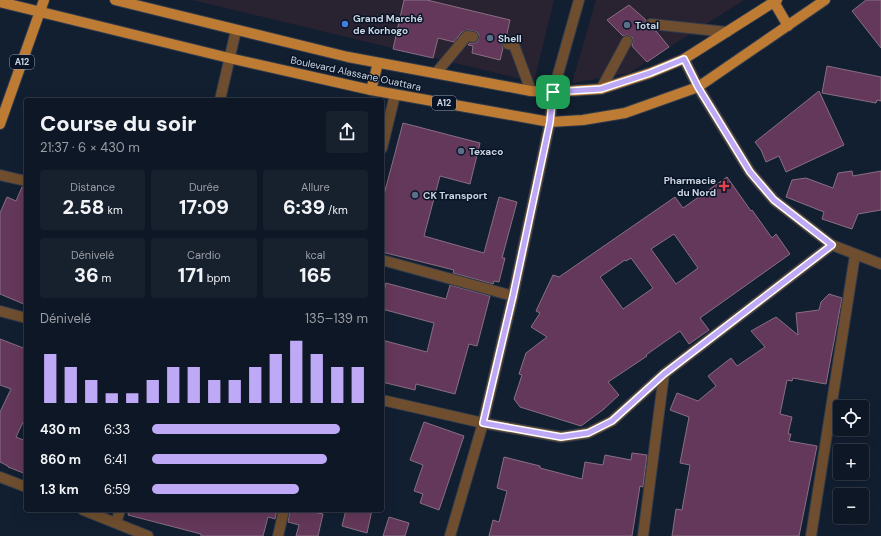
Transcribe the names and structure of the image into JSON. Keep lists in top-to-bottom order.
{
  "streets": {
    "main road": ["A12", "Boulevard Alassane Ouattara"]
  },
  "crossings": [
    ["A12", "Boulevard Alassane Ouattara"]
  ],
  "places": {
    "other": [
      "Grand Marché de Korhogo",
      "Total",
      "Shell",
      "Texaco",
      "CK Transport"
    ],
    "health": ["Pharmacie du Nord"]
  },
  "page": {
    "heading": ["Course du soir", "21:37 · 6 × 430 m"],
    "stats": [
      ["Distance", "2.58 km"],
      ["Durée", "17:09"],
      ["Allure", "6:39 /km"],
      ["Dénivelé", "36 m"],
      ["Cardio", "171 bpm"],
      ["kcal", "165"]
    ],
    "chart": ["Dénivelé", "135–139 m"],
    "map_buttons": ["+", "−"],
    "list": [
      {
        "name": "430 m",
        "note": "6:33"
      },
      {
        "name": "860 m",
        "note": "6:41"
      },
      {
        "name": "1.3 km",
        "note": "6:59"
      }
    ]
  }
}
